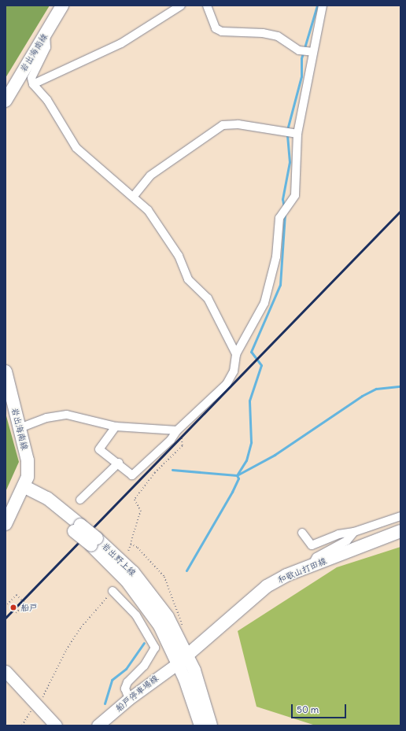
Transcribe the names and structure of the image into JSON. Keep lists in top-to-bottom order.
{
  "streets": {
    "main road": [
      "岩出海南線",
      "岩出野上線",
      "和歌山打田線",
      "船戸停車場線"
    ]
  },
  "crossings": [
    ["岩出海南線", "岩出野上線"],
    ["岩出野上線", "和歌山打田線"],
    ["岩出野上線", "船戸停車場線"],
    ["和歌山打田線", "船戸停車場線"]
  ],
  "places": ["船戸"],
  "scale_bar": "50 m"
}
